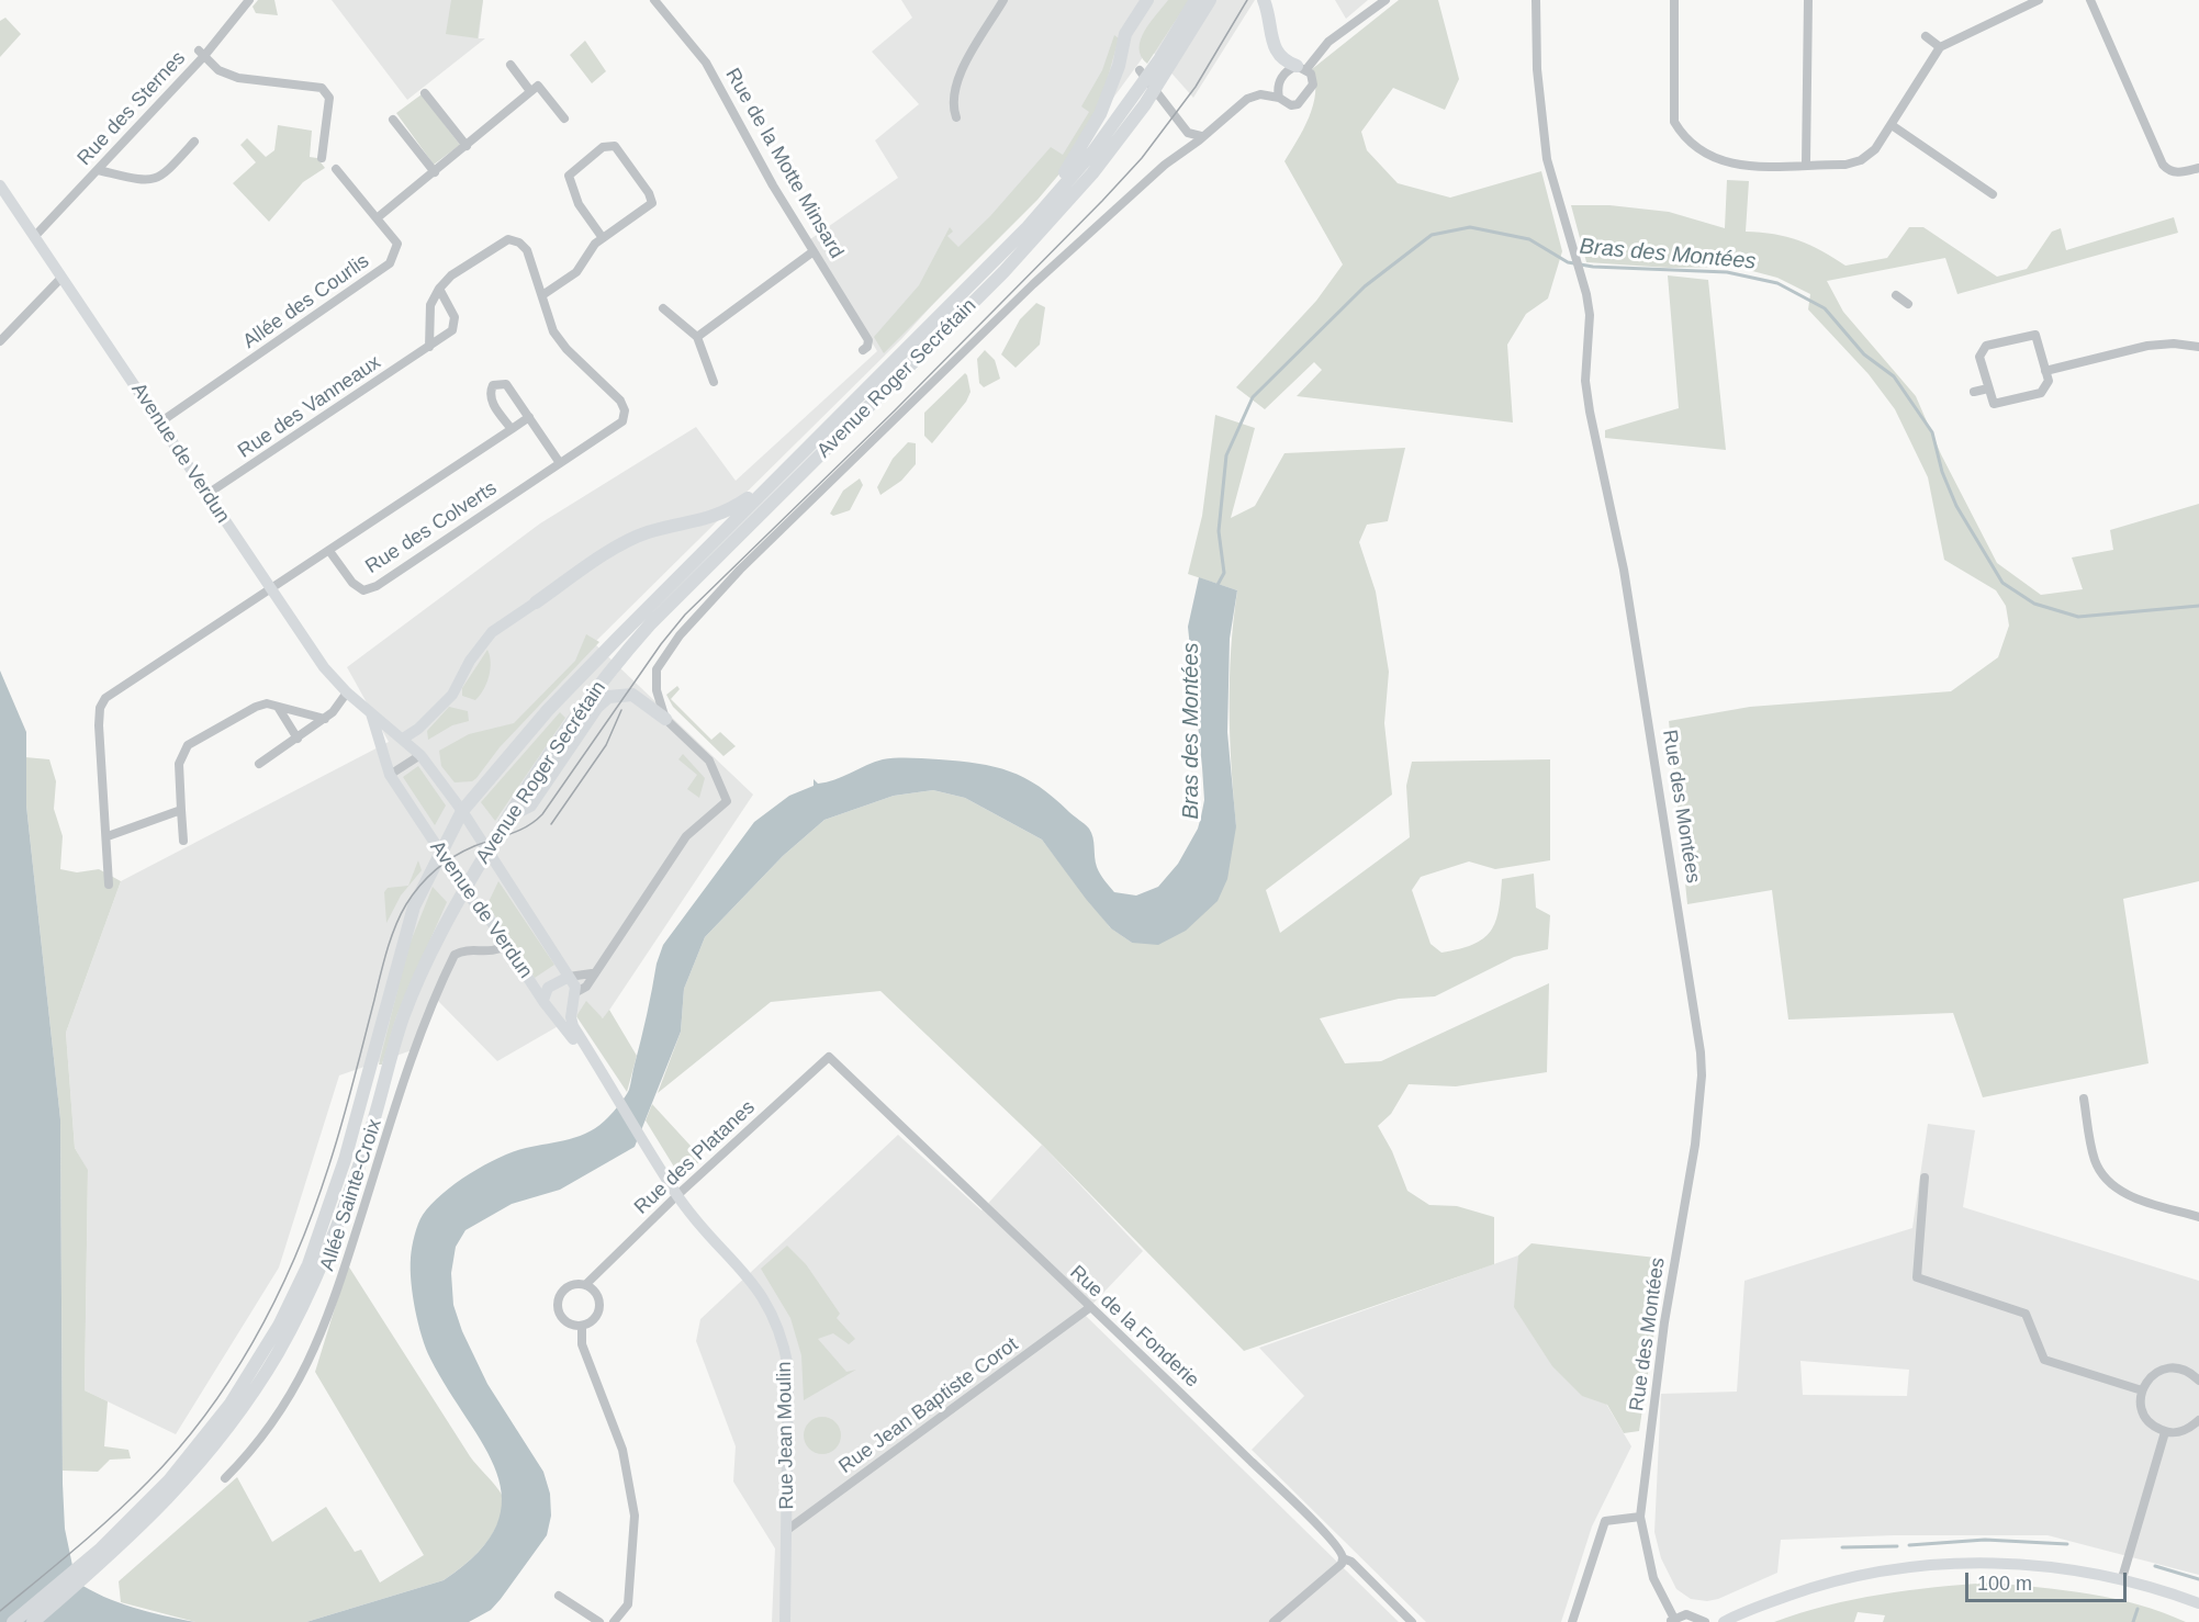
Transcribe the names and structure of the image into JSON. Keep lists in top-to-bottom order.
{
  "streets": {
    "main road": ["Avenue Roger Secrétain"],
    "street": [
      "Rue des Sternes",
      "Rue de la Motte Minsard",
      "Allée des Courlis",
      "Rue des Vanneaux",
      "Avenue de Verdun",
      "Rue des Colverts",
      "Rue des Montées",
      "Rue des Platanes",
      "Allée Sainte-Croix",
      "Rue de la Fonderie",
      "Rue Jean Baptiste Corot",
      "Rue Jean Moulin"
    ]
  },
  "crossings": [
    ["Rue des Sternes", "Avenue de Verdun"],
    ["Allée des Courlis", "Avenue de Verdun"],
    ["Avenue Roger Secrétain", "Avenue de Verdun"],
    ["Rue des Vanneaux", "Avenue de Verdun"],
    ["Avenue de Verdun", "Rue des Colverts"],
    ["Avenue de Verdun", "Allée Sainte-Croix"],
    ["Avenue de Verdun", "Rue Jean Moulin"],
    ["Rue des Platanes", "Rue de la Fonderie"],
    ["Rue des Platanes", "Rue Jean Moulin"],
    ["Rue de la Fonderie", "Rue Jean Baptiste Corot"],
    ["Rue Jean Baptiste Corot", "Rue Jean Moulin"]
  ],
  "water": ["Bras des Montées"],
  "scale_bar": "100 m"
}
